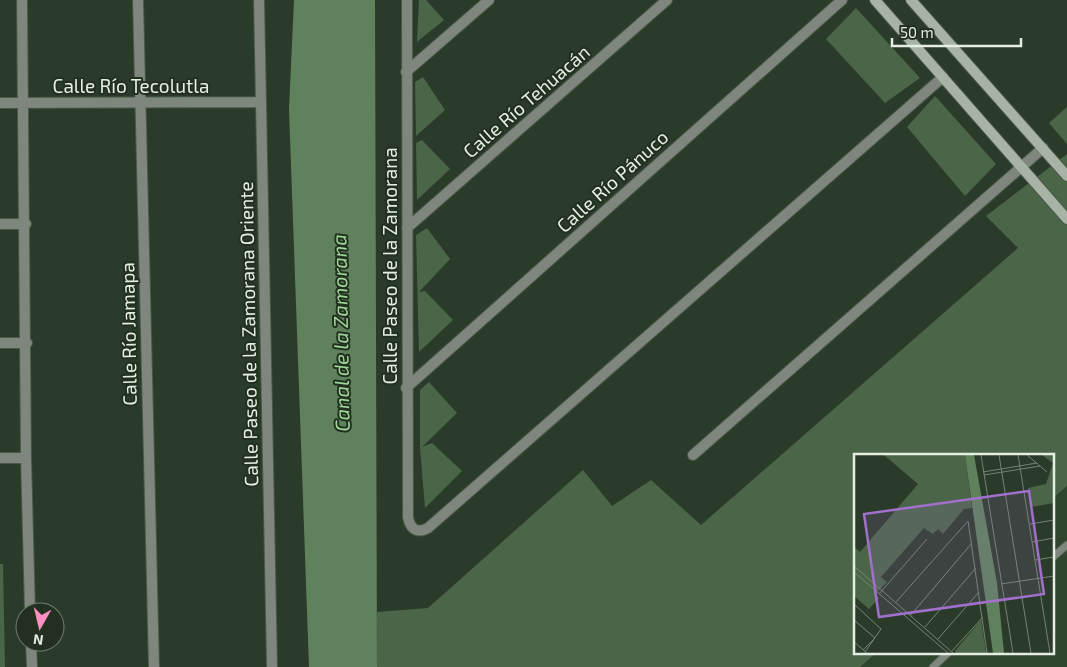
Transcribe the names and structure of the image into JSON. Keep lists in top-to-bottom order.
{
  "streets": {
    "street": [
      "Calle Río Tecolutla",
      "Calle Río Tehuacán",
      "Calle Río Pánuco",
      "Calle Paseo de la Zamorana",
      "Calle Río Jamapa",
      "Calle Paseo de la Zamorana Oriente"
    ]
  },
  "crossings": [
    ["Calle Río Tecolutla", "Calle Río Jamapa"],
    ["Calle Río Tecolutla", "Calle Paseo de la Zamorana Oriente"],
    ["Calle Río Tehuacán", "Calle Paseo de la Zamorana"],
    ["Calle Río Pánuco", "Calle Paseo de la Zamorana"]
  ],
  "water": ["Canal de la Zamorana"],
  "scale_bar": "50 m",
  "north": "bottom"
}
